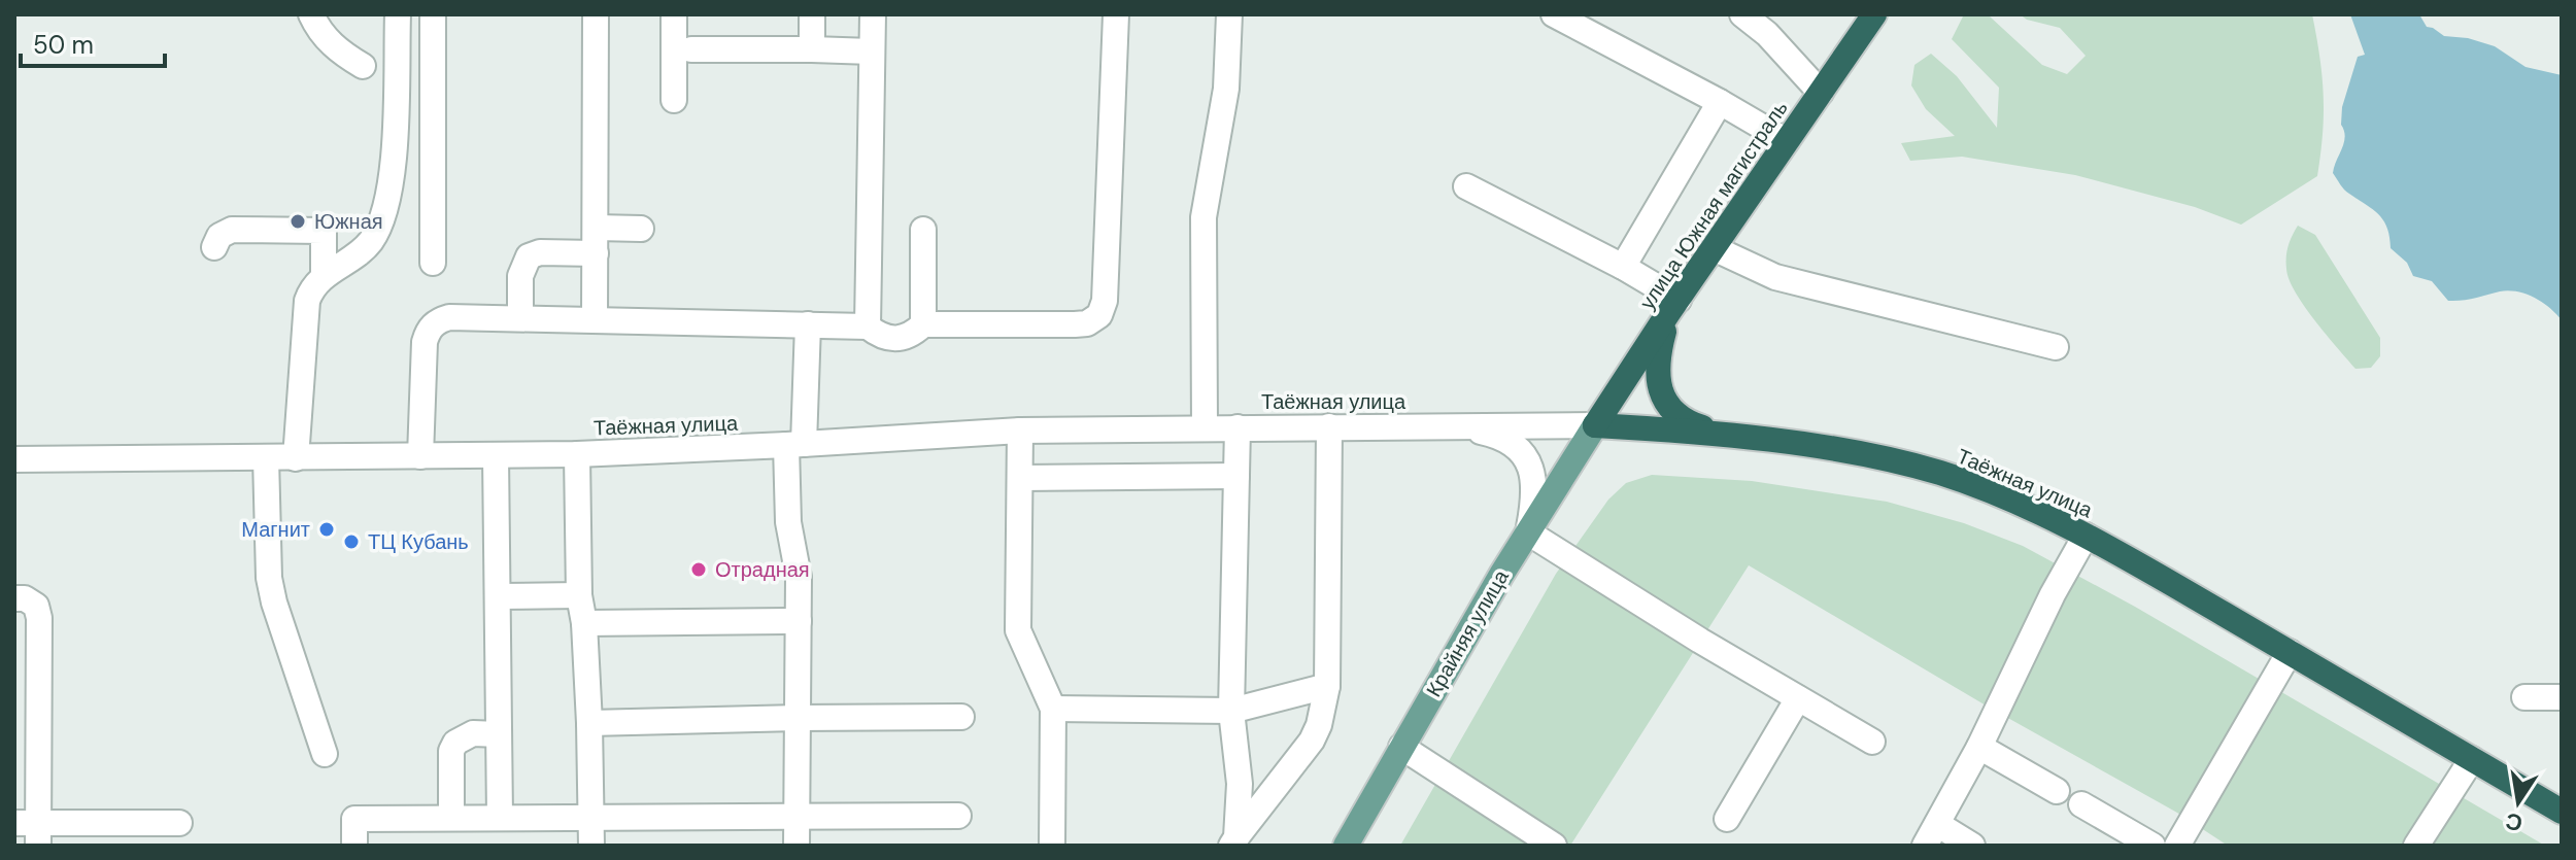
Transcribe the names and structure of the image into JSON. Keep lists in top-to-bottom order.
{
  "streets": {
    "highway": ["улица Южная магистраль", "Таёжная улица"],
    "main road": ["Крайняя улица"]
  },
  "crossings": [
    ["улица Южная магистраль", "Таёжная улица"],
    ["улица Южная магистраль", "Крайняя улица"],
    ["Таёжная улица", "Крайняя улица"]
  ],
  "places": [
    "Южная",
    "Магнит",
    "ТЦ Кубань",
    "Отрадная"
  ],
  "scale_bar": "50 m",
  "north": "bottom"
}
